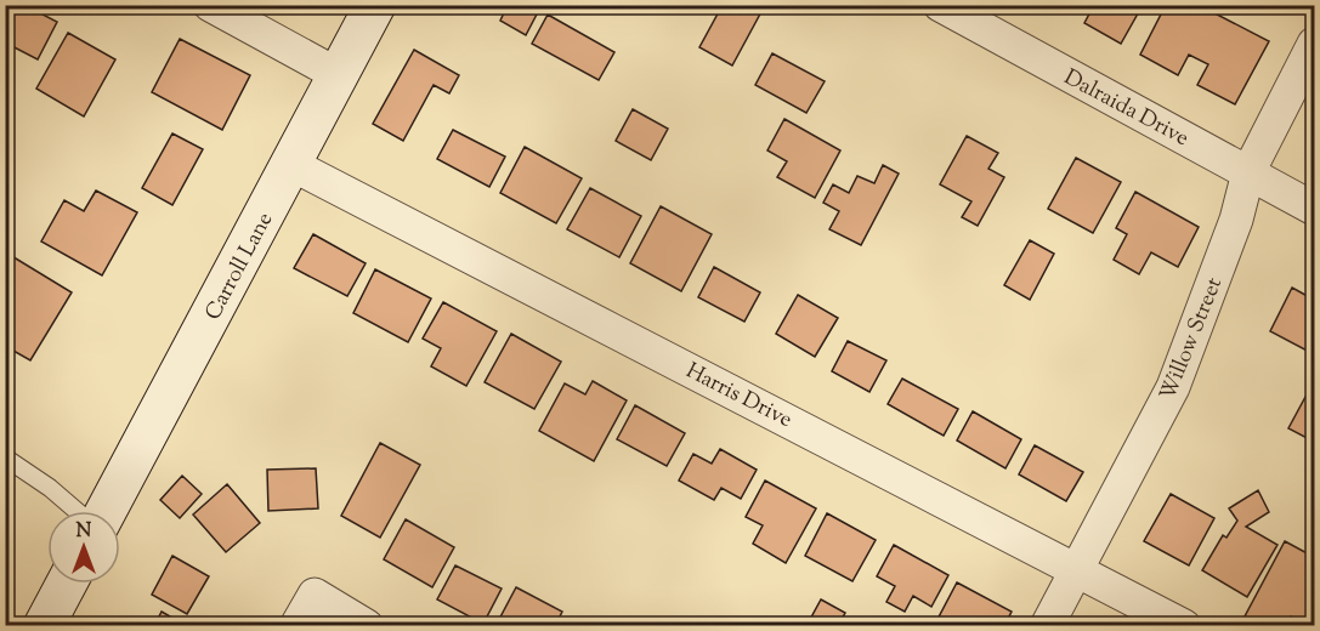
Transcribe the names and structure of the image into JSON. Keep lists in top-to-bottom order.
{
  "streets": {
    "street": [
      "Dalraida Drive",
      "Carroll Lane",
      "Willow Street",
      "Harris Drive"
    ]
  },
  "crossings": [
    ["Dalraida Drive", "Willow Street"],
    ["Carroll Lane", "Harris Drive"],
    ["Willow Street", "Harris Drive"]
  ],
  "north": "top"
}
